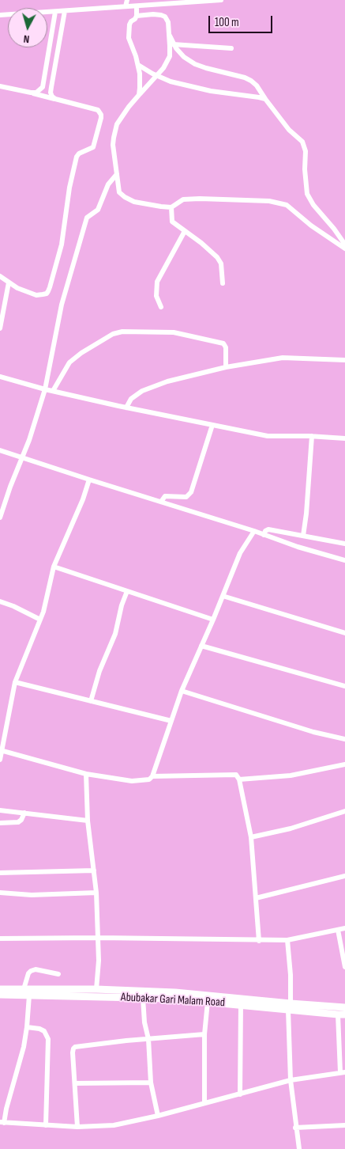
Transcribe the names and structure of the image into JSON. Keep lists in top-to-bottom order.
{
  "streets": {
    "street": ["Abubakar Gari Malam Road"]
  },
  "scale_bar": "100 m",
  "north": "bottom"
}
